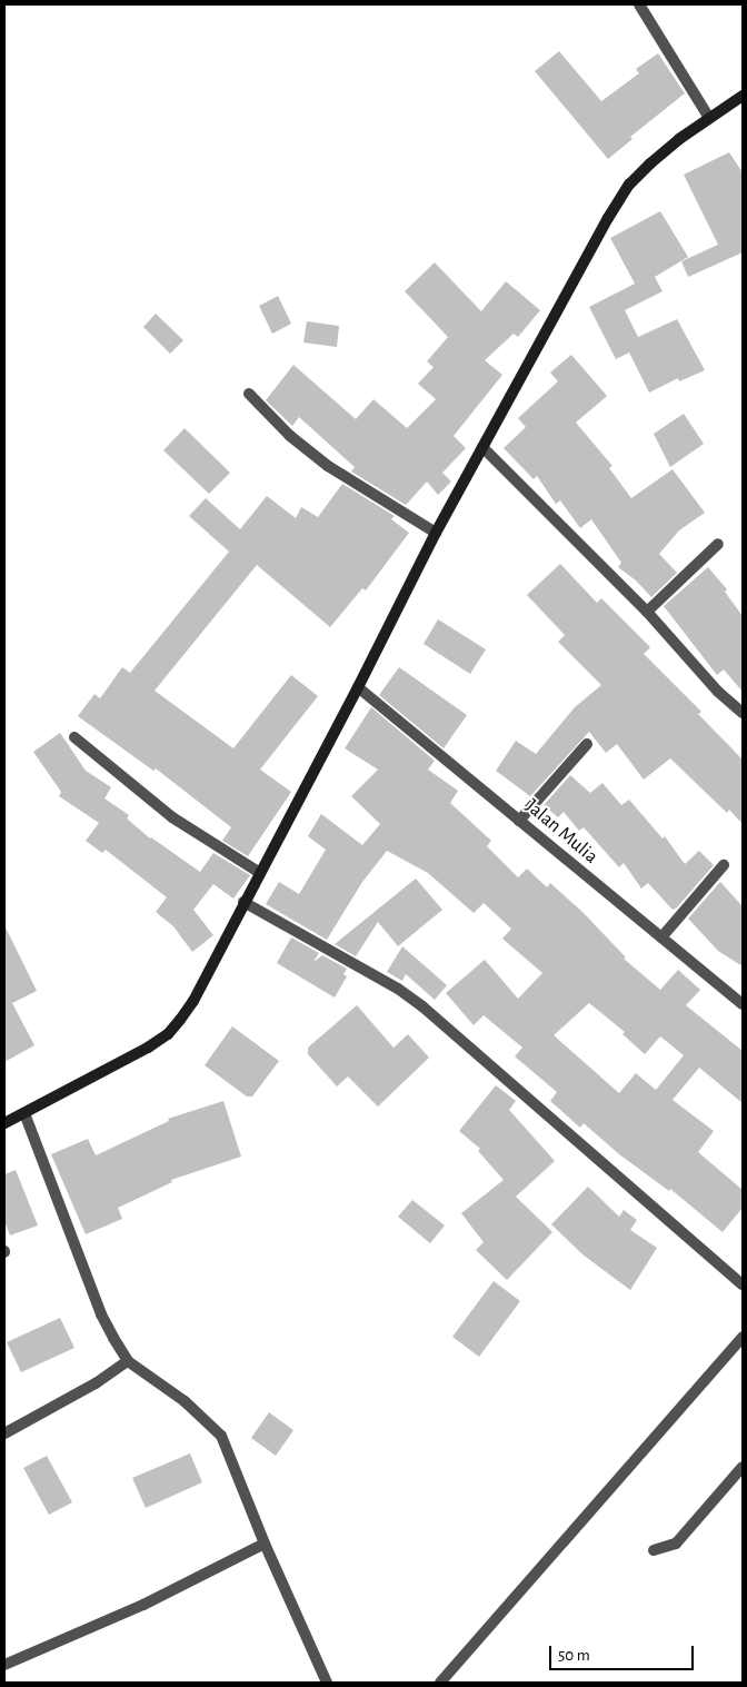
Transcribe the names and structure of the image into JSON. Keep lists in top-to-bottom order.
{
  "streets": {
    "street": ["Jalan Mulia"]
  },
  "scale_bar": "50 m"
}
